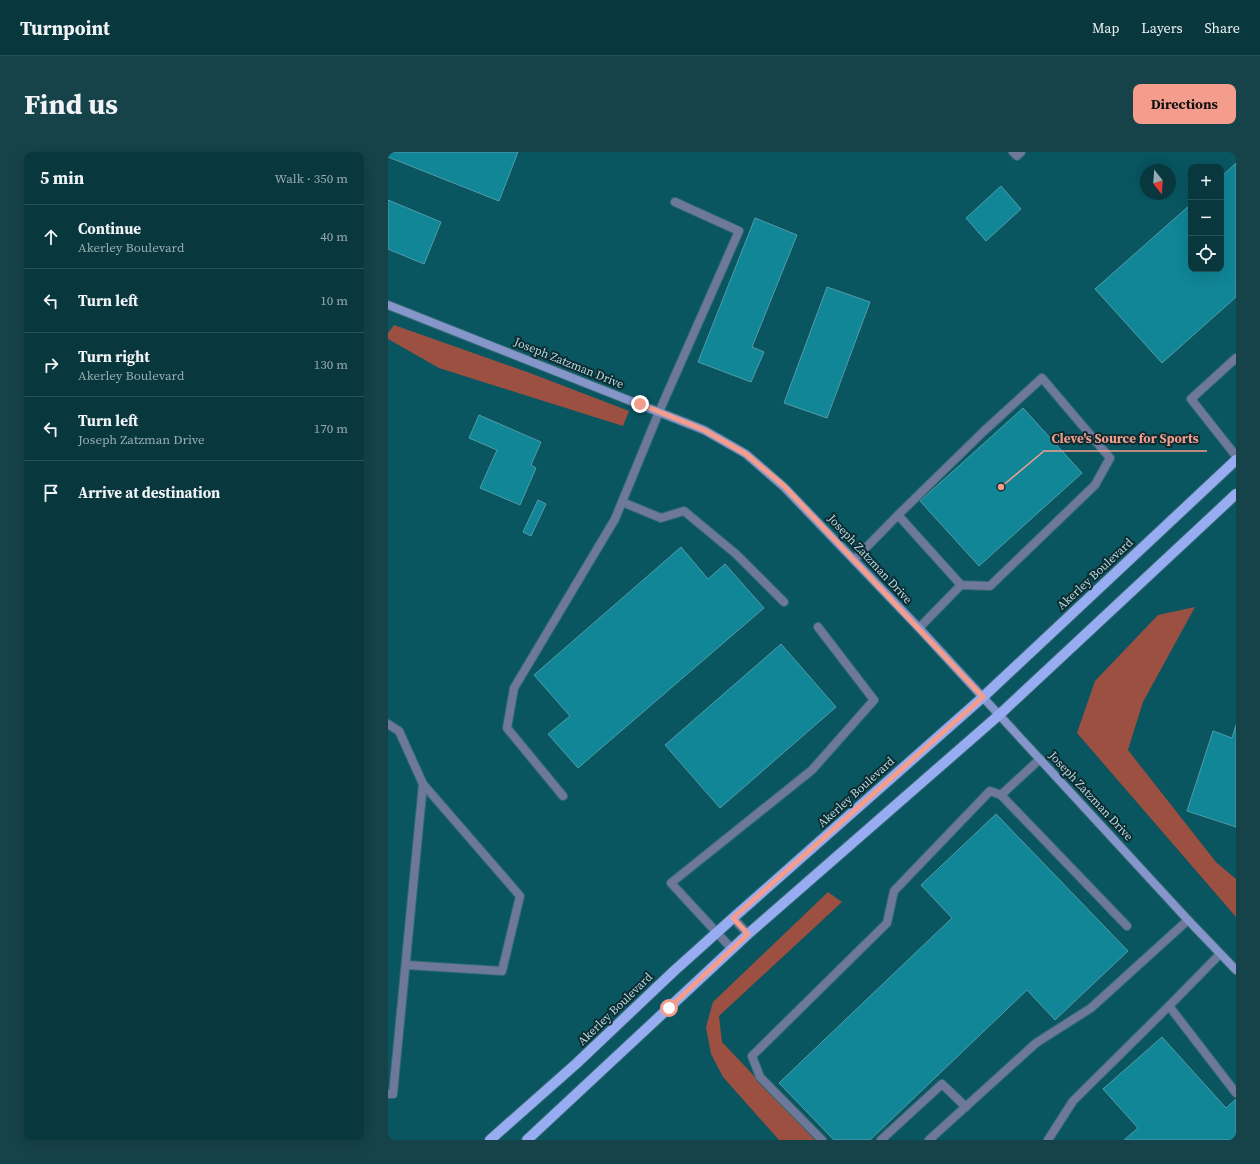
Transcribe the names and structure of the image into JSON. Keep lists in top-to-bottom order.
{
  "streets": {
    "main road": ["Akerley Boulevard"],
    "street": ["Joseph Zatzman Drive"]
  },
  "crossings": [
    ["Joseph Zatzman Drive", "Akerley Boulevard"]
  ],
  "places": ["Cleve's Source for Sports"],
  "north": "bottom",
  "page": {
    "header": "Turnpoint",
    "nav": ["Map", "Layers", "Share"],
    "buttons": "Directions",
    "title": "Find us",
    "heading": ["5 min", "Walk · 350 m"],
    "map_buttons": ["+", "−"],
    "list": [
      ["Continue", "Akerley Boulevard", "40 m"],
      ["Turn left", "10 m"],
      ["Turn right", "Akerley Boulevard", "130 m"],
      ["Turn left", "Joseph Zatzman Drive", "170 m"],
      "Arrive at destination"
    ]
  }
}
